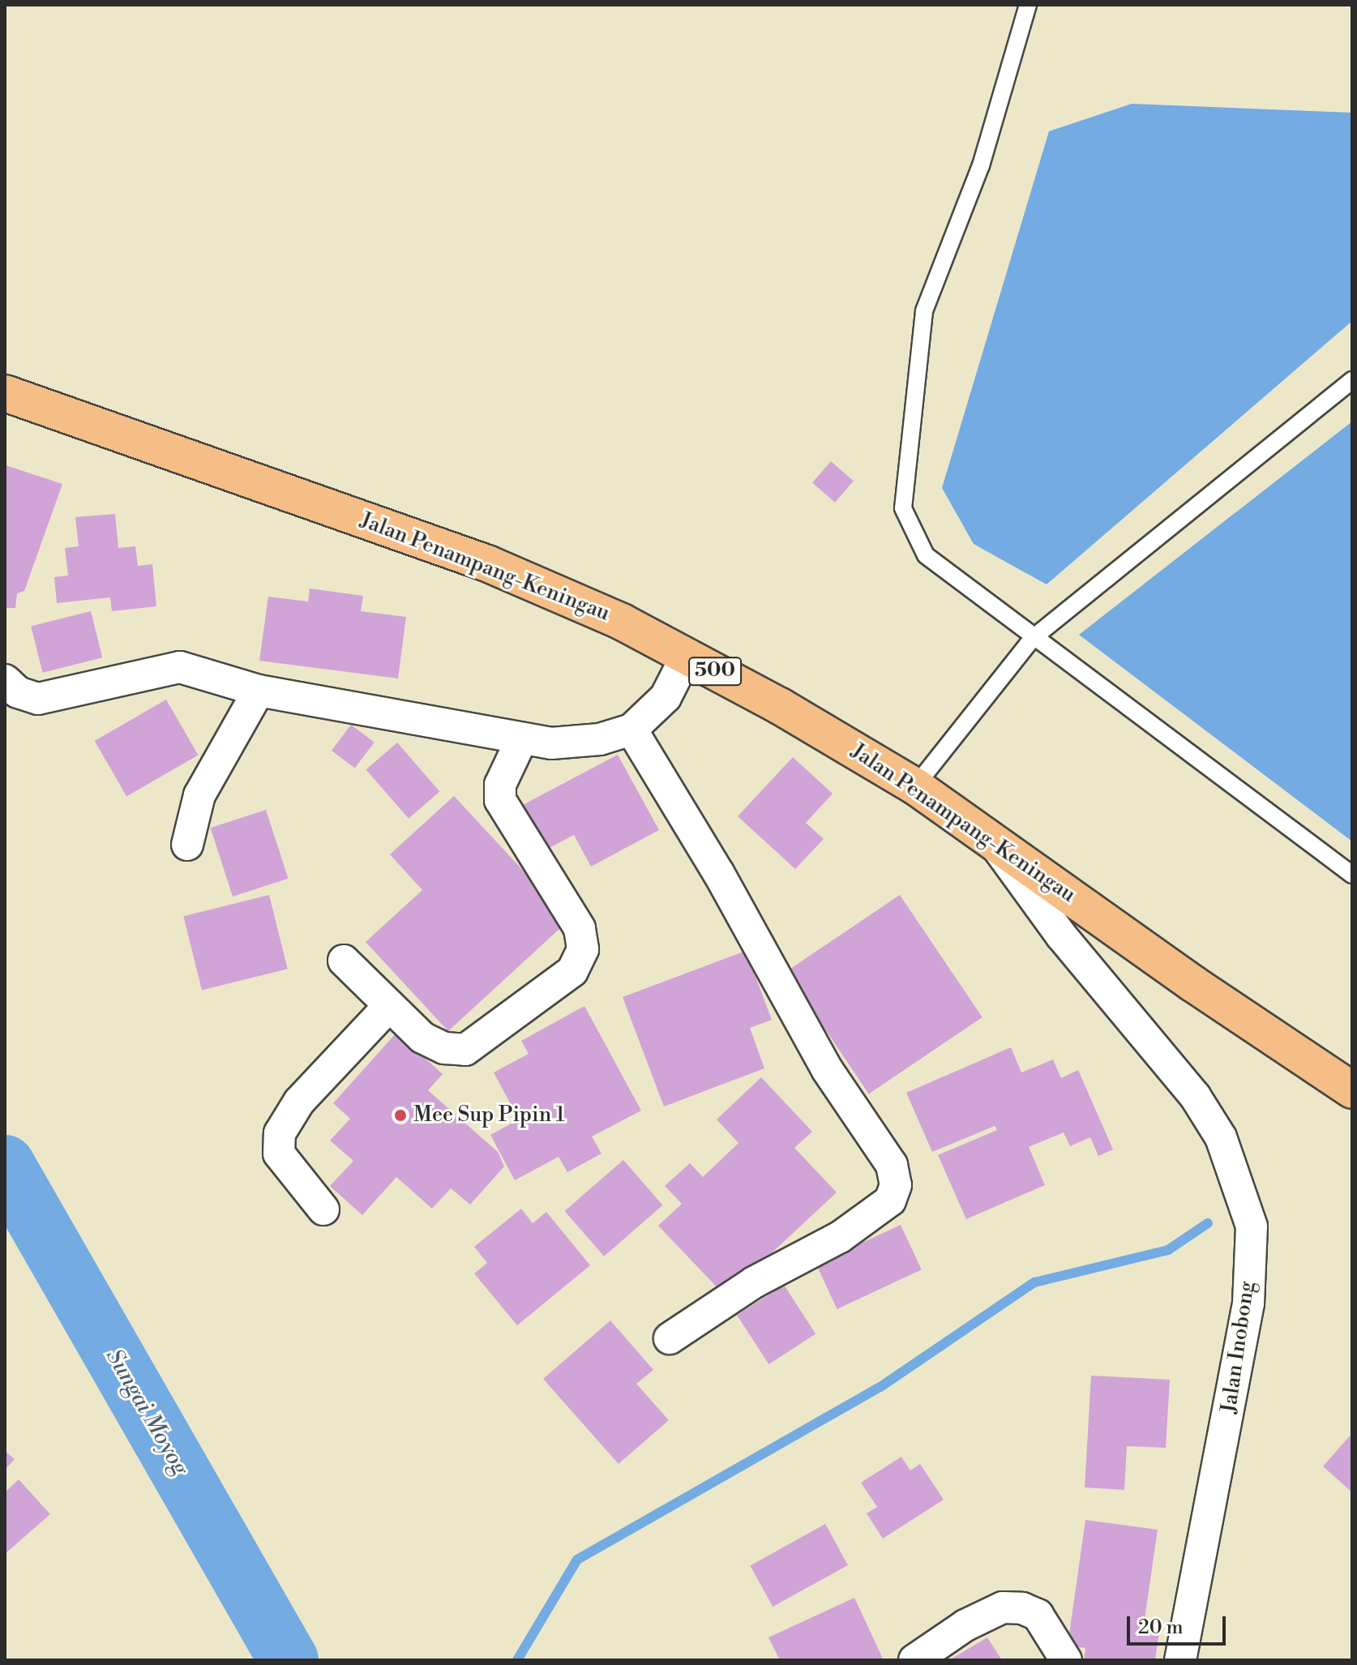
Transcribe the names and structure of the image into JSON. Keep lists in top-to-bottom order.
{
  "streets": {
    "main road": ["Jalan Penampang-Keningau", "500"],
    "street": ["Jalan Inobong"]
  },
  "crossings": [
    ["Jalan Penampang-Keningau", "Jalan Inobong"]
  ],
  "water": ["Sungai Moyog"],
  "places": ["Mee Sup Pipin 1"],
  "scale_bar": "20 m"
}
